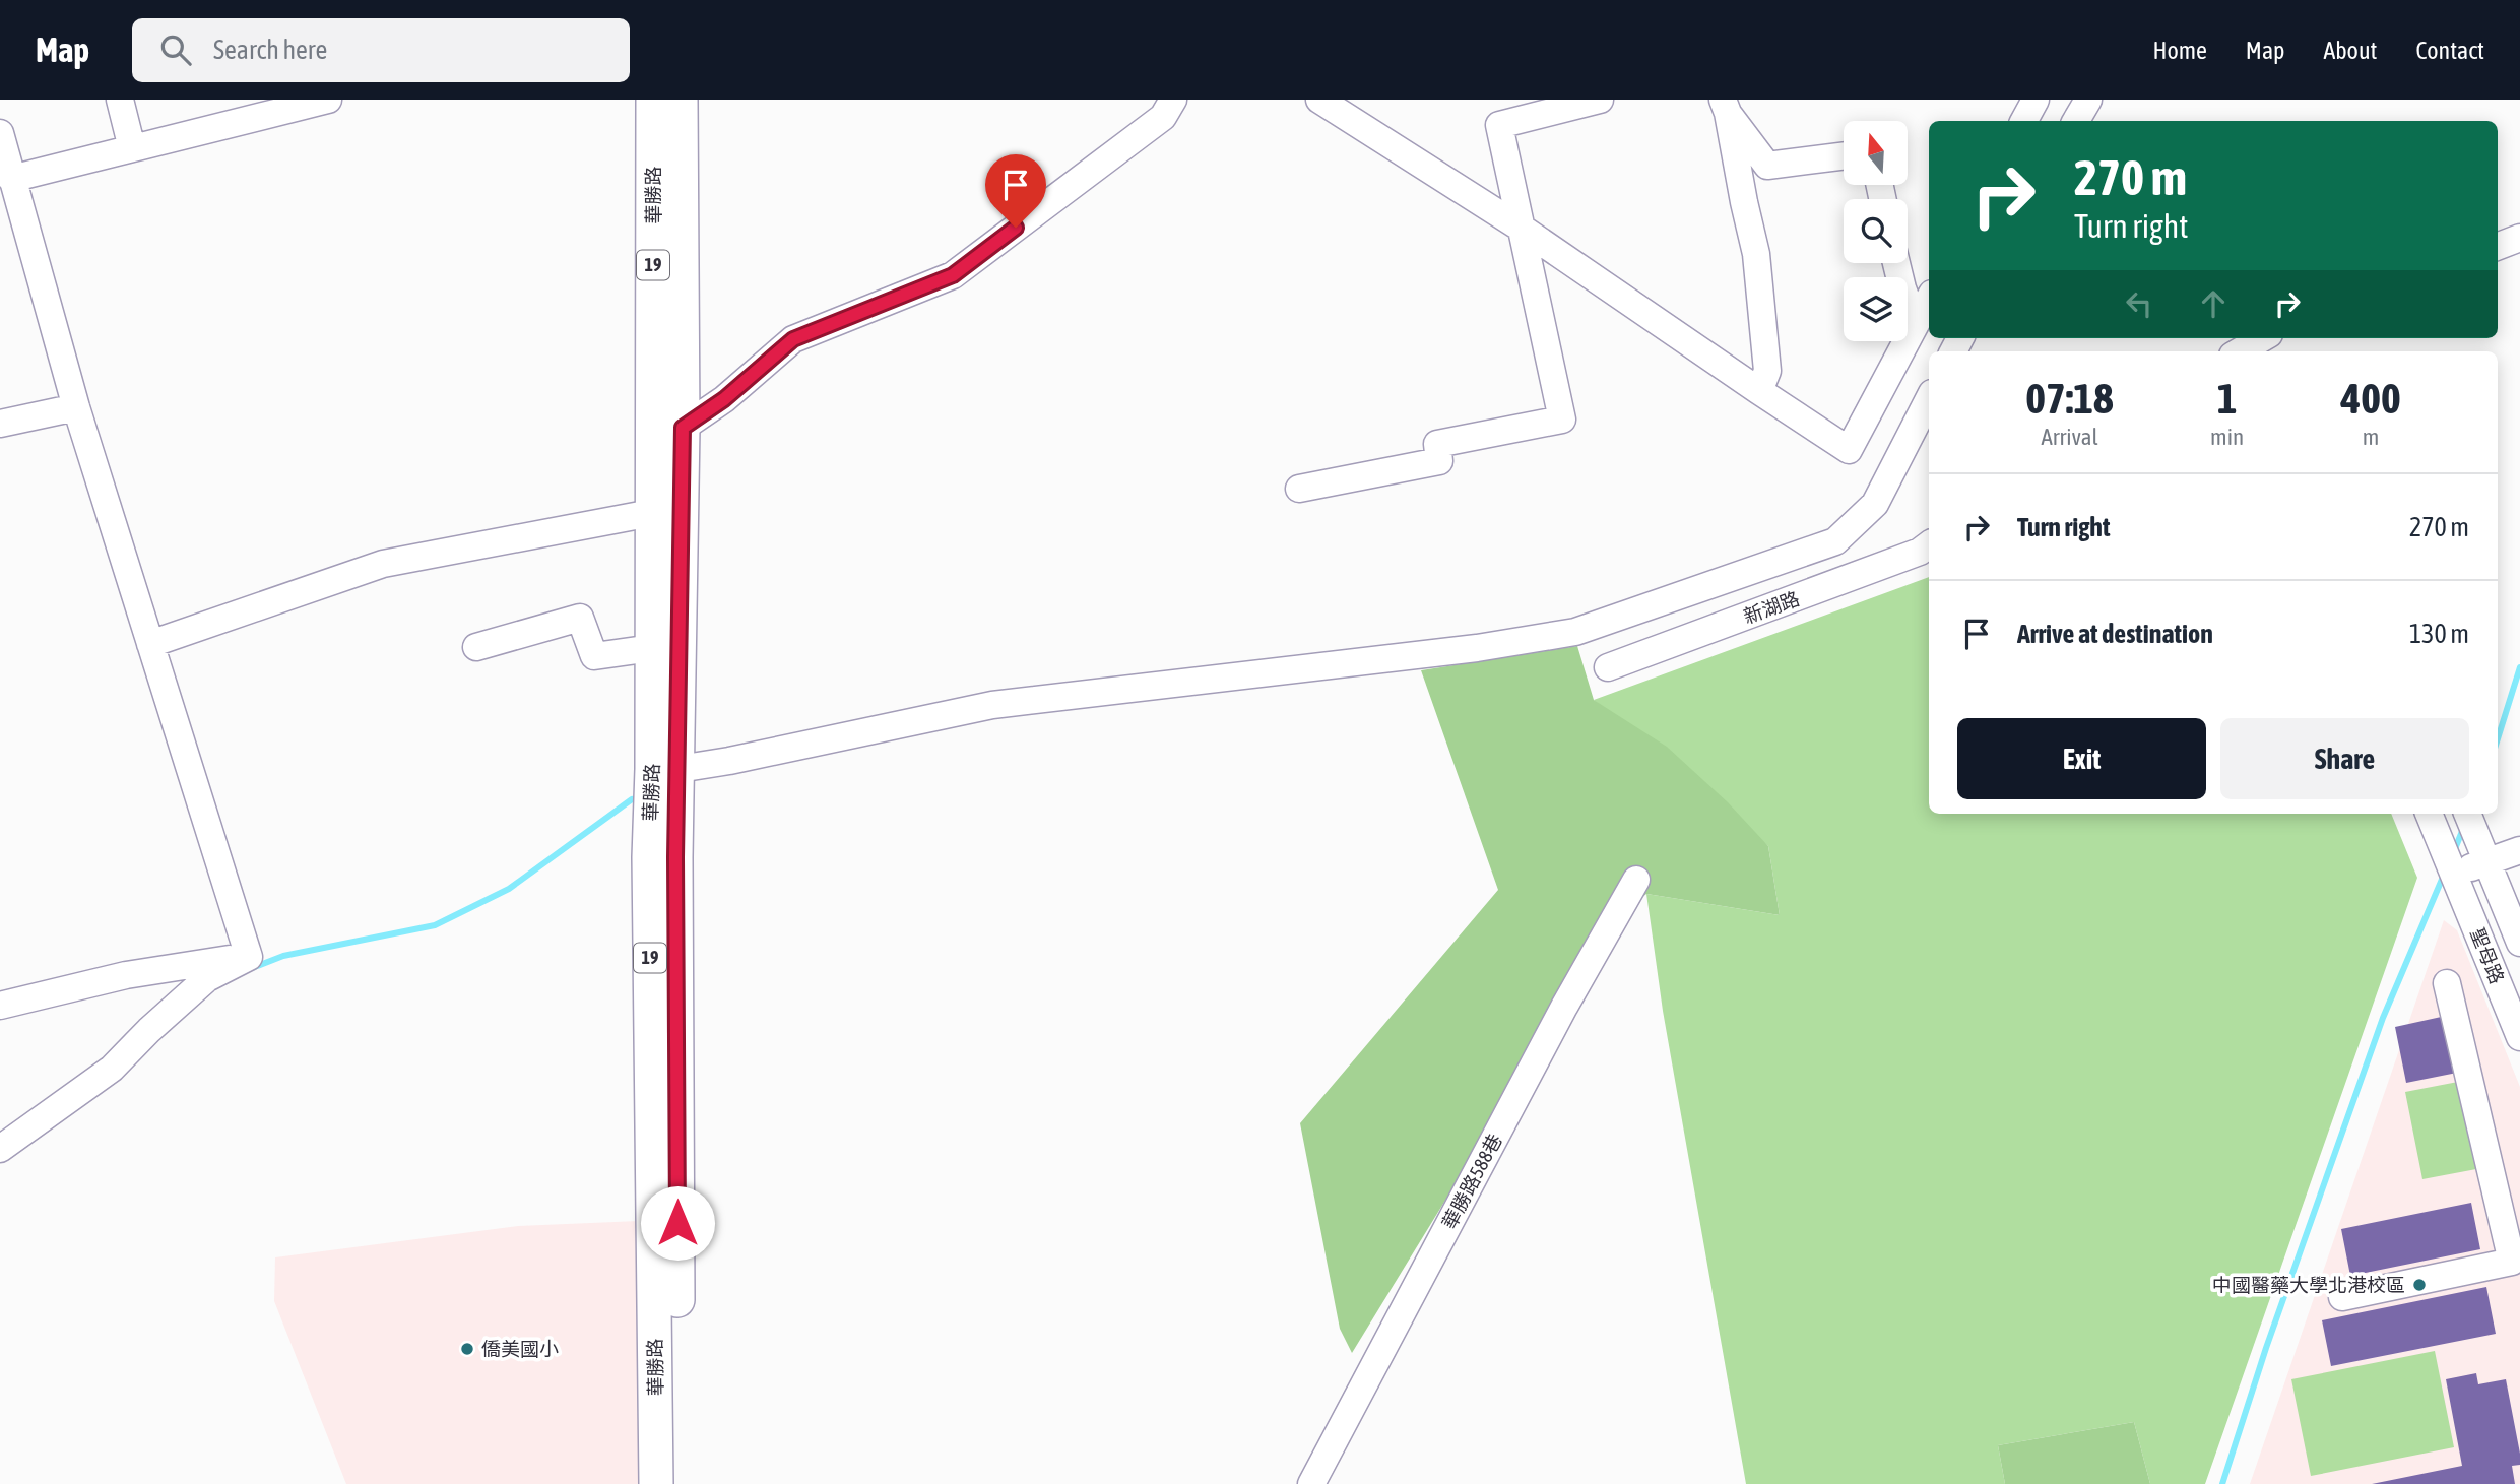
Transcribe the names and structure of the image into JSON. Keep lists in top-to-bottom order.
{
  "streets": {
    "main road": ["華勝路", "19"],
    "street": ["新湖路", "聖母路", "華勝路588巷"]
  },
  "places": ["中國醫藥大學北港校區", "僑美國小"],
  "north": "top",
  "page": {
    "header": "Map",
    "search": "Search here",
    "nav": [
      "Home",
      "Map",
      "About",
      "Contact"
    ],
    "turn": ["270 m", "Turn right"],
    "eta": [
      "07:18",
      "Arrival",
      "1",
      "min",
      "400",
      "m"
    ],
    "list": [
      {
        "name": "Turn right",
        "value": "270 m"
      },
      {
        "name": "Arrive at destination",
        "value": "130 m"
      }
    ],
    "buttons": ["Exit", "Share"]
  }
}
